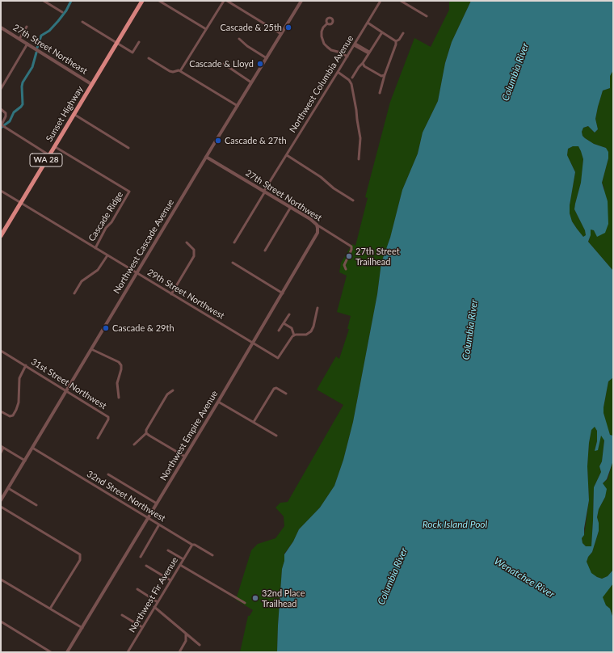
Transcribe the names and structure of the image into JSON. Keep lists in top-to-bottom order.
{
  "streets": {
    "highway": ["Sunset Highway", "WA 28"],
    "street": [
      "27th Street Northeast",
      "Northwest Columbia Avenue",
      "27th Street Northwest",
      "Cascade Ridge",
      "Northwest Cascade Avenue",
      "29th Street Northwest",
      "31st Street Northwest",
      "Northwest Empire Avenue",
      "32nd Street Northwest",
      "Northwest Fir Avenue"
    ]
  },
  "crossings": [
    ["27th Street Northeast", "Sunset Highway"],
    ["Northwest Columbia Avenue", "27th Street Northwest"],
    ["Sunset Highway", "Cascade Ridge"],
    ["Sunset Highway", "29th Street Northwest"],
    ["27th Street Northwest", "Northwest Cascade Avenue"],
    ["27th Street Northwest", "Northwest Empire Avenue"],
    ["Cascade Ridge", "29th Street Northwest"],
    ["Northwest Cascade Avenue", "29th Street Northwest"],
    ["Northwest Cascade Avenue", "31st Street Northwest"],
    ["Northwest Cascade Avenue", "32nd Street Northwest"],
    ["29th Street Northwest", "Northwest Empire Avenue"],
    ["Northwest Empire Avenue", "32nd Street Northwest"],
    ["32nd Street Northwest", "Northwest Fir Avenue"]
  ],
  "water": ["Columbia River", "Rock Island Pool", "Wenatchee River"],
  "places": [
    "Cascade & 25th",
    "Cascade & Lloyd",
    "Cascade & 27th",
    "27th Street Trailhead",
    "Cascade & 29th",
    "32nd Place Trailhead"
  ]
}
